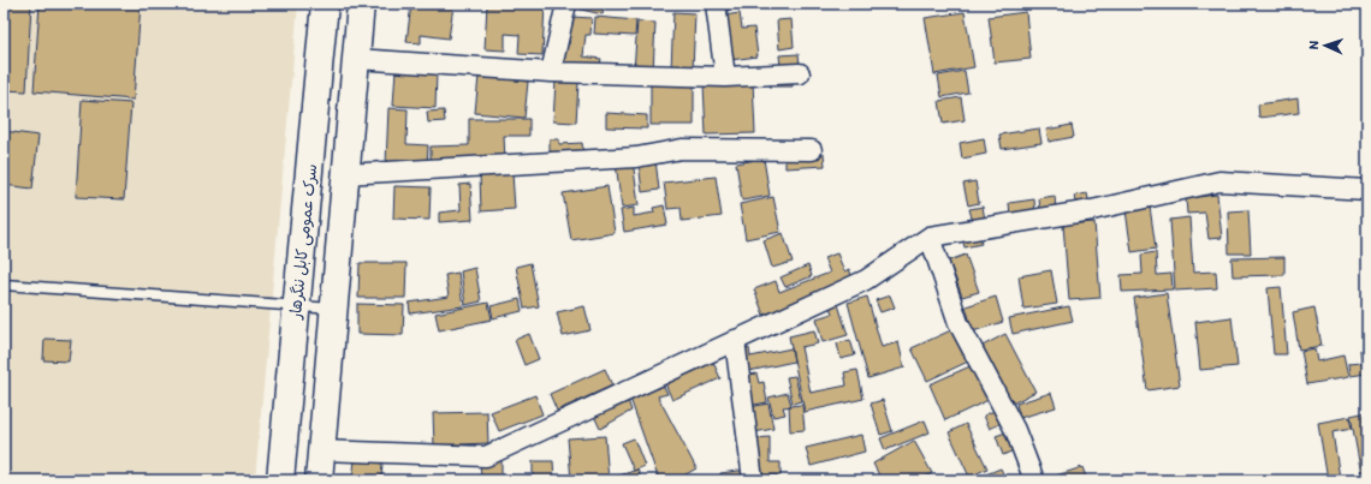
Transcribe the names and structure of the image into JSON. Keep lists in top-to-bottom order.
{
  "streets": {
    "highway": ["سرک عمومی کابل ننگرهار"]
  },
  "north": "left"
}
